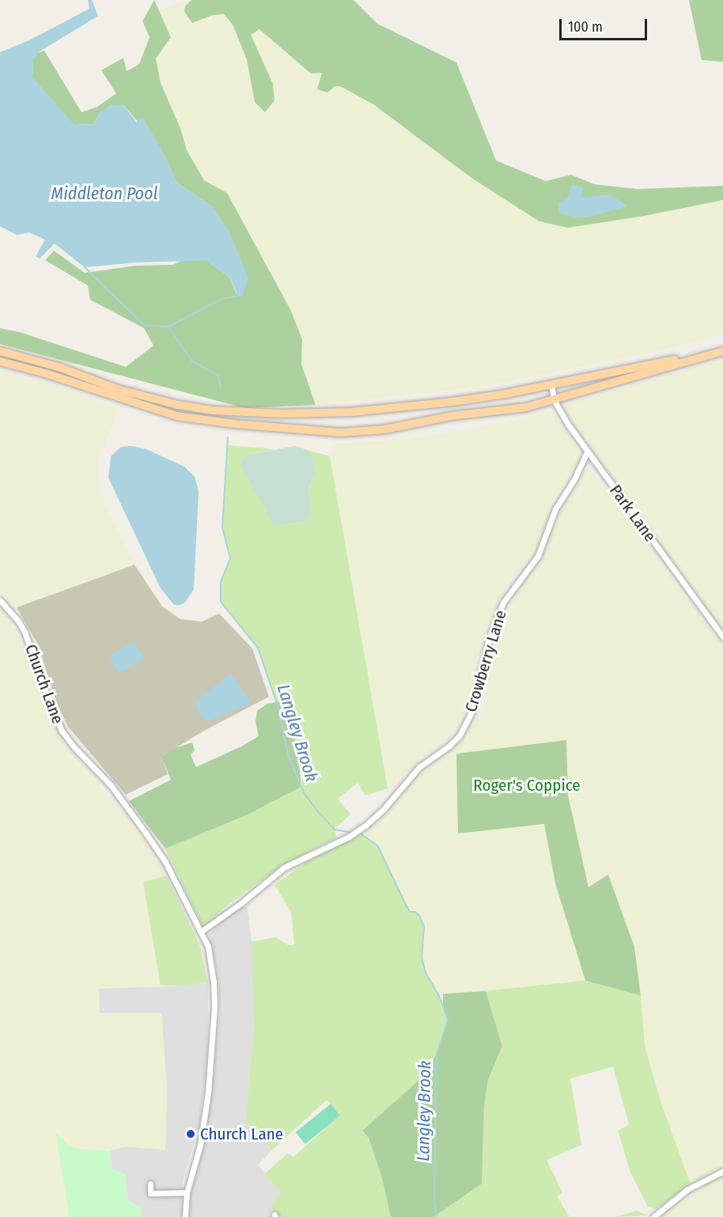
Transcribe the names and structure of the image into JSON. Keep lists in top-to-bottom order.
{
  "streets": {
    "street": ["Park Lane", "Crowberry Lane", "Church Lane"]
  },
  "crossings": [
    ["Park Lane", "Crowberry Lane"],
    ["Crowberry Lane", "Church Lane"]
  ],
  "water": ["Middleton Pool", "Langley Brook"],
  "parks": ["Roger's Coppice"],
  "places": ["Church Lane"],
  "scale_bar": "100 m"
}
